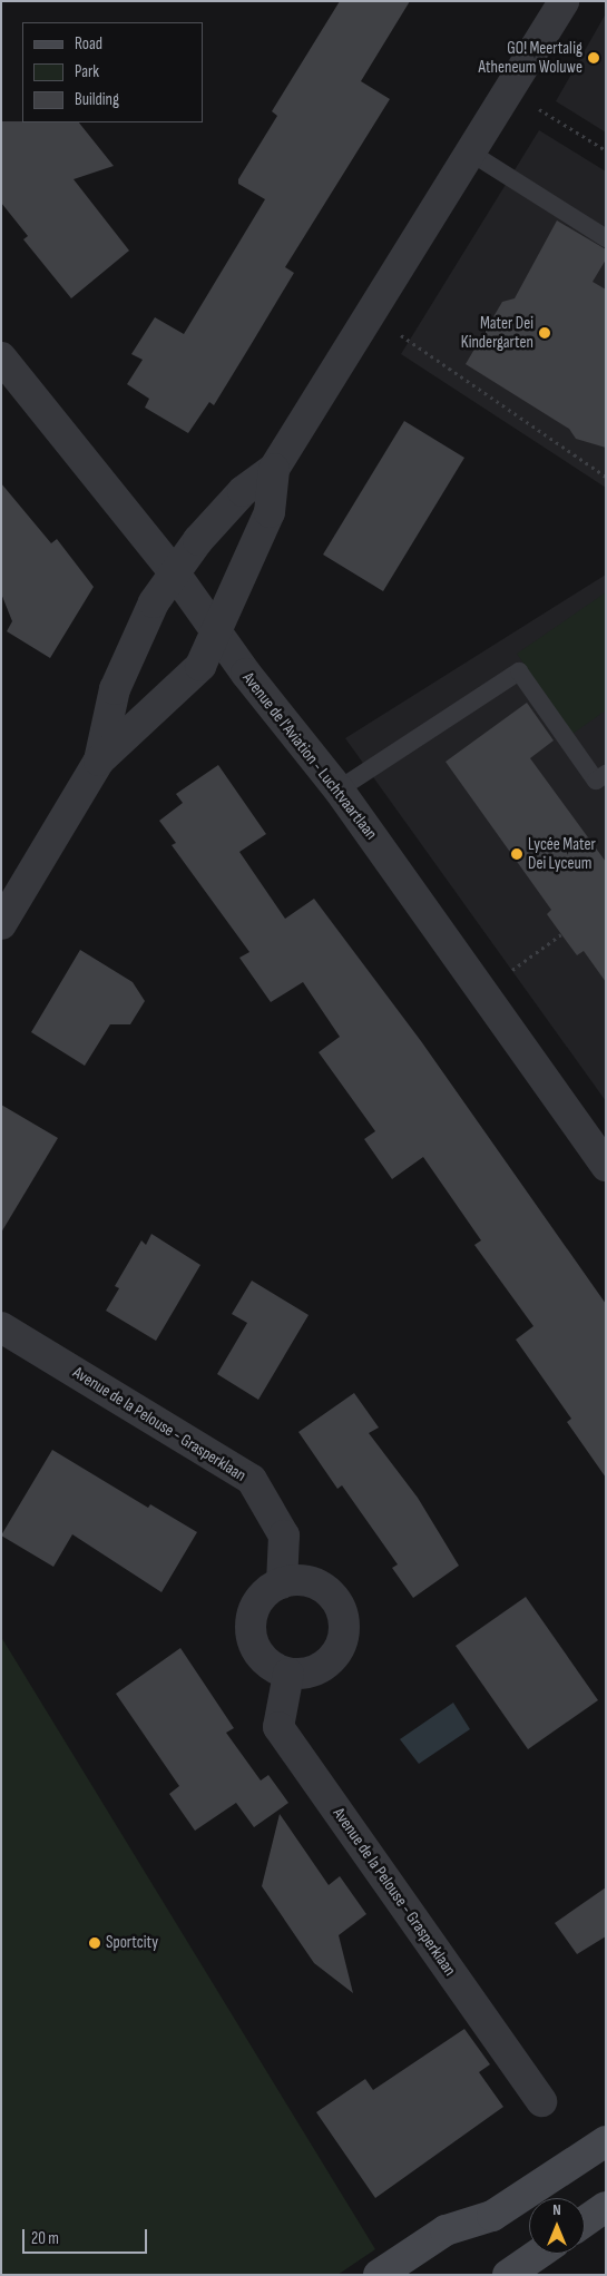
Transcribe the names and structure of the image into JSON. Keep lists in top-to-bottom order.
{
  "streets": {
    "street": ["Avenue de l'Aviation - Luchtvaartlaan", "Avenue de la Pelouse - Grasperklaan"]
  },
  "places": [
    "GO! Meertalig Atheneum Woluwe",
    "Mater Dei Kindergarten",
    "Lycée Mater Dei Lyceum",
    "Sportcity"
  ],
  "legend": ["Road", "Park", "Building"],
  "scale_bar": "20 m",
  "north": "top"
}
